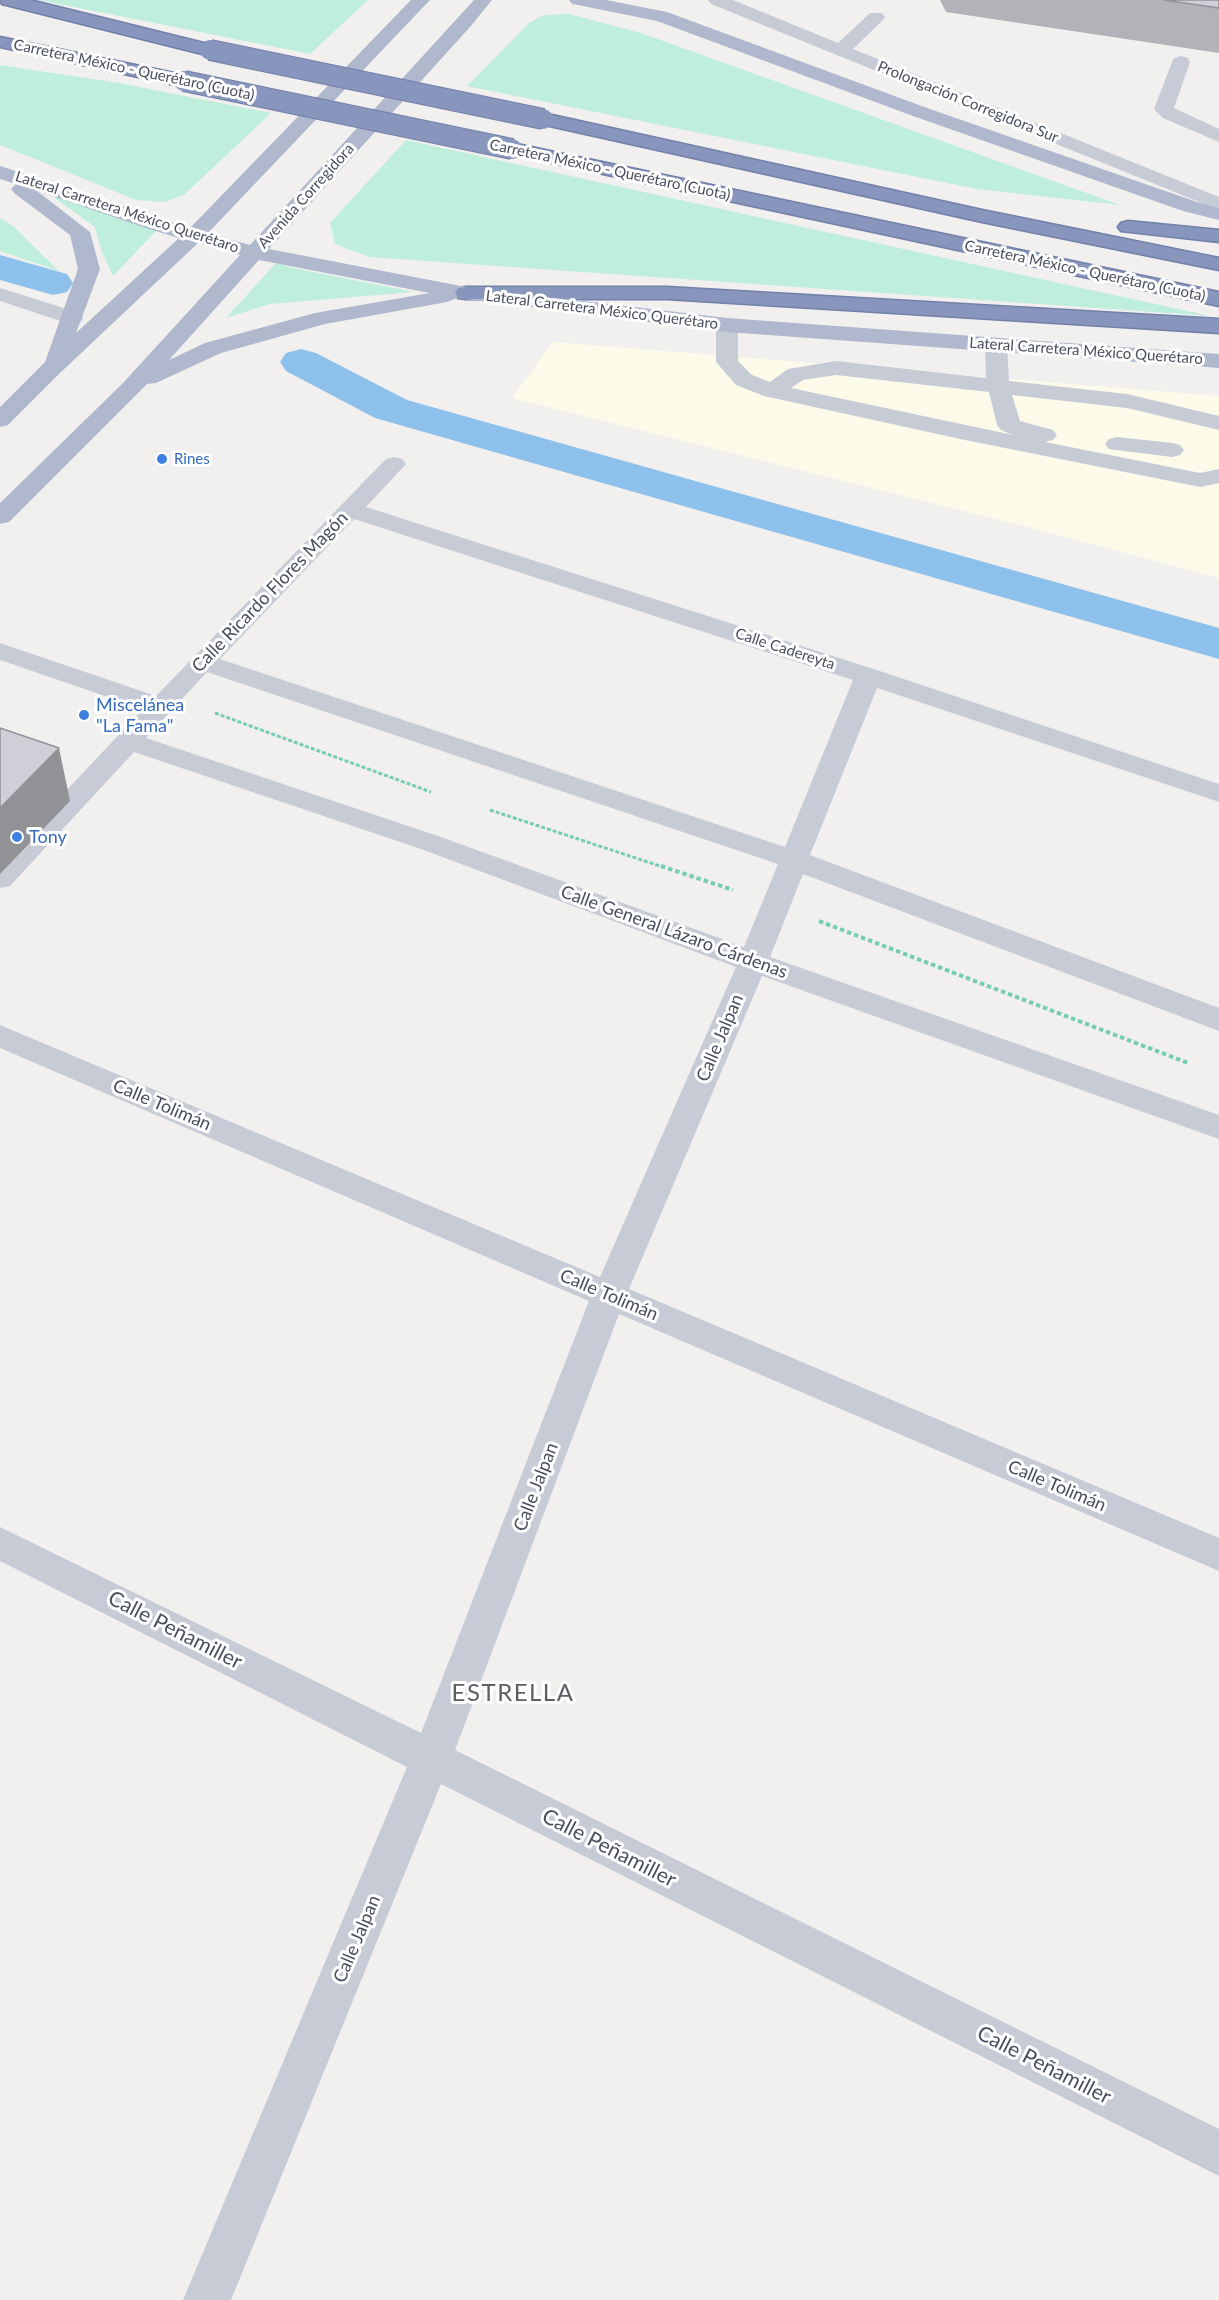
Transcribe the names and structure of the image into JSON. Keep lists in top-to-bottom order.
{
  "streets": {
    "highway": ["Carretera México - Querétaro (Cuota)"],
    "main road": ["Avenida Corregidora", "Lateral Carretera México Querétaro"],
    "street": [
      "Prolongación Corregidora Sur",
      "Calle Ricardo Flores Magón",
      "Calle Cadereyta",
      "Calle General Lázaro Cárdenas",
      "Calle Jalpan",
      "Calle Tolimán",
      "Calle Peñamiller"
    ]
  },
  "crossings": [
    ["Avenida Corregidora", "Lateral Carretera México Querétaro"],
    ["Calle Ricardo Flores Magón", "Calle Cadereyta"],
    ["Calle Ricardo Flores Magón", "Calle General Lázaro Cárdenas"],
    ["Calle Cadereyta", "Calle Jalpan"],
    ["Calle General Lázaro Cárdenas", "Calle Jalpan"],
    ["Calle Jalpan", "Calle Tolimán"],
    ["Calle Jalpan", "Calle Peñamiller"]
  ],
  "districts": ["ESTRELLA"],
  "places": ["Rines", "Miscelánea \"La Fama\"", "Tony"]
}
